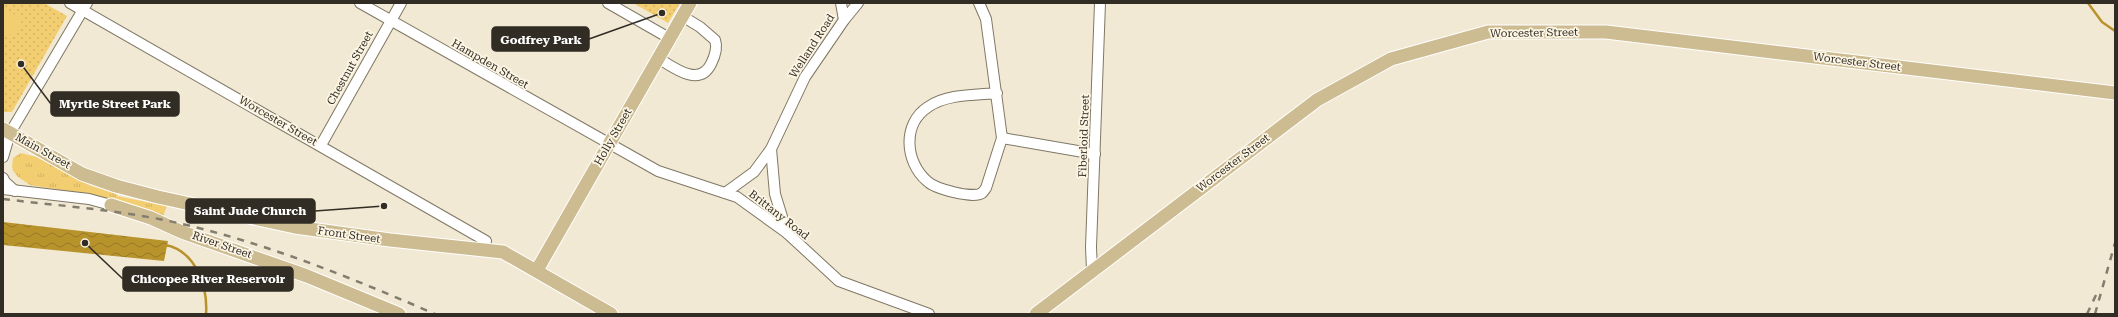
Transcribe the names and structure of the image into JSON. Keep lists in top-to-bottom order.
{
  "streets": {
    "main road": [
      "Worcester Street",
      "Holly Street",
      "Main Street",
      "Front Street",
      "River Street"
    ],
    "street": [
      "Welland Road",
      "Hampden Street",
      "Chestnut Street",
      "Fiberloid Street",
      "Brittany Road"
    ]
  },
  "crossings": [
    ["Worcester Street", "Chestnut Street"],
    ["Worcester Street", "Fiberloid Street"],
    ["Welland Road", "Brittany Road"],
    ["Hampden Street", "Chestnut Street"],
    ["Hampden Street", "Holly Street"],
    ["Hampden Street", "Brittany Road"],
    ["Holly Street", "Brittany Road"],
    ["Holly Street", "Front Street"],
    ["Main Street", "Front Street"]
  ],
  "places": [
    "Godfrey Park",
    "Myrtle Street Park",
    "Saint Jude Church",
    "Chicopee River Reservoir"
  ]
}
